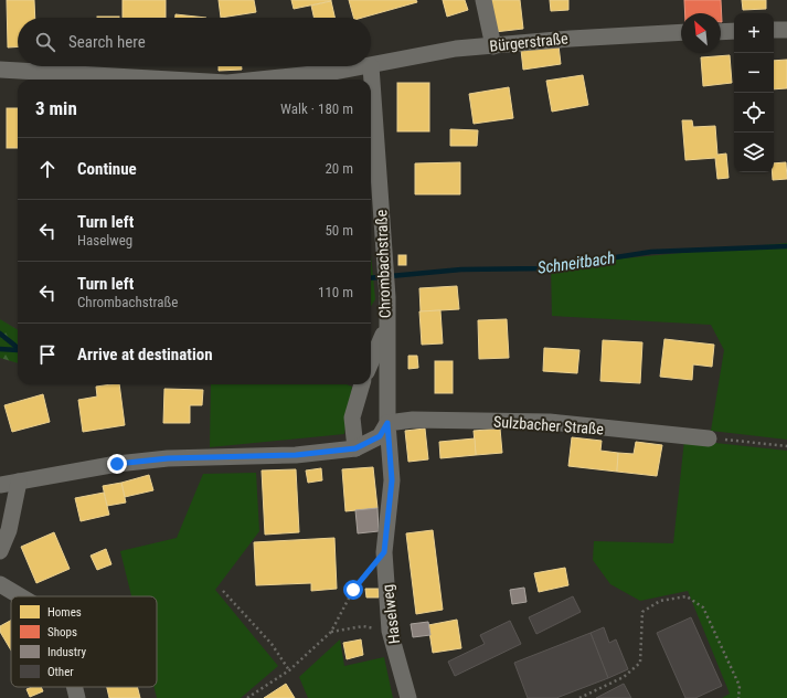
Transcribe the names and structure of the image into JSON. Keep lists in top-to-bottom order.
{
  "streets": {
    "street": [
      "Bürgerstraße",
      "Chrombachstraße",
      "Sulzbacher Straße",
      "Haselweg"
    ]
  },
  "crossings": [
    ["Bürgerstraße", "Chrombachstraße"],
    ["Chrombachstraße", "Sulzbacher Straße"],
    ["Chrombachstraße", "Haselweg"],
    ["Sulzbacher Straße", "Haselweg"]
  ],
  "water": ["Schneitbach"],
  "legend": [
    "Homes",
    "Shops",
    "Industry",
    "Other"
  ],
  "north": "top left",
  "page": {
    "map_buttons": ["+", "−"],
    "search": "Search here",
    "heading": ["3 min", "Walk · 180 m"],
    "list": [
      ["Continue", "20 m"],
      ["Turn left", "Haselweg", "50 m"],
      ["Turn left", "Chrombachstraße", "110 m"],
      "Arrive at destination"
    ]
  }
}
